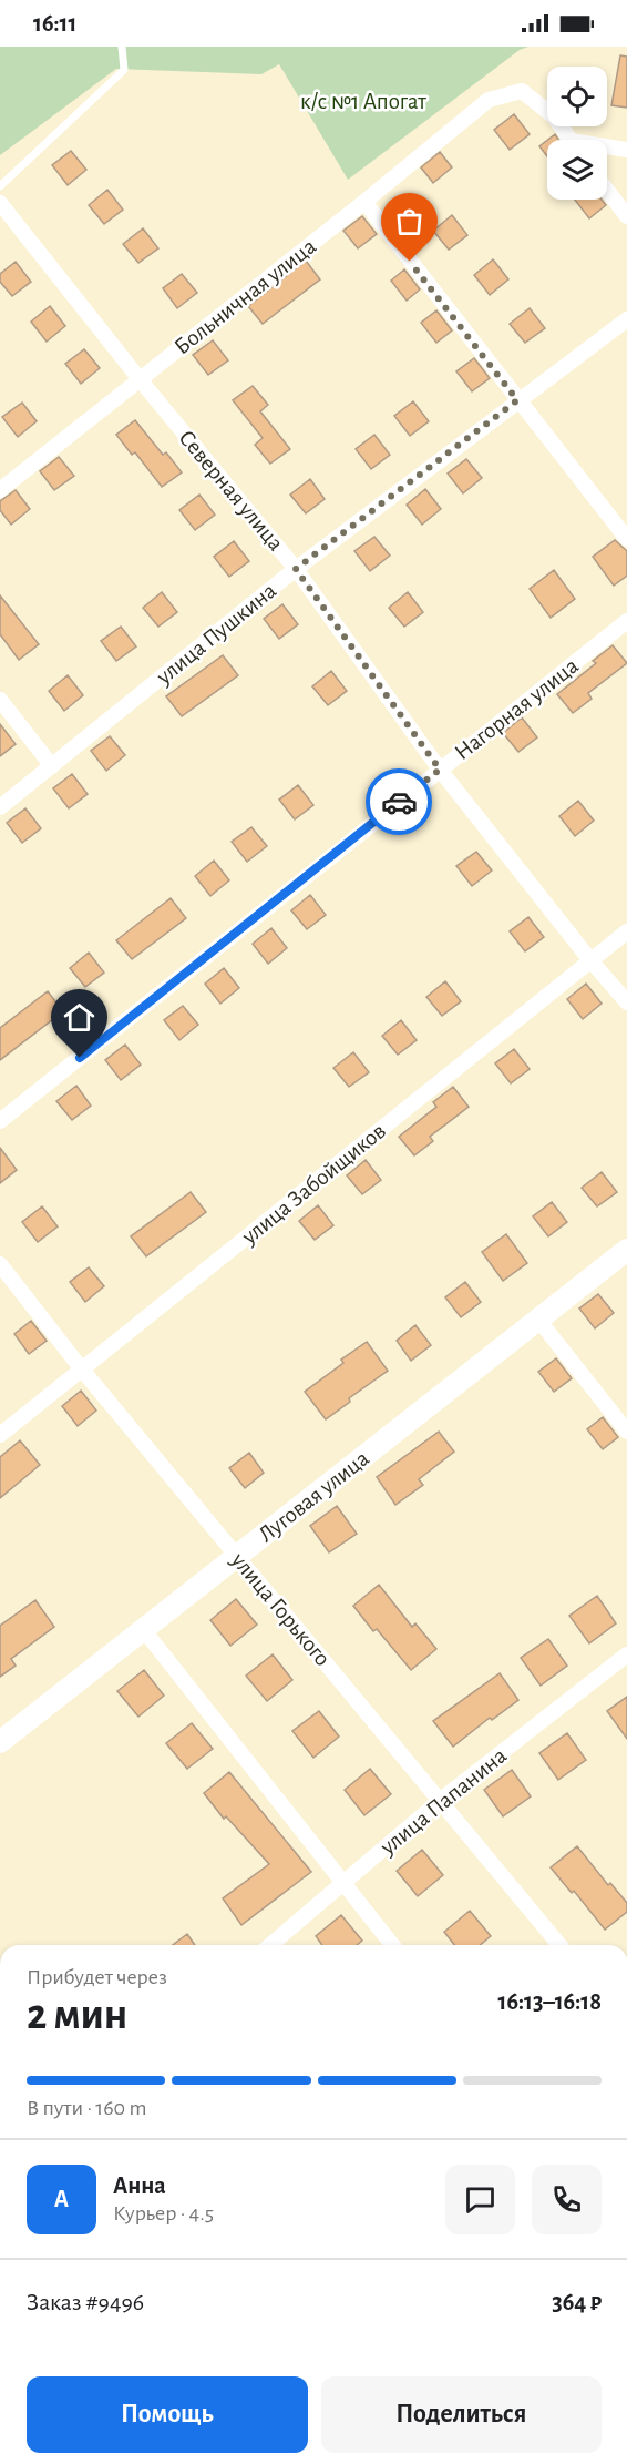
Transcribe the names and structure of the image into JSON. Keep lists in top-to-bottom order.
{
  "streets": {
    "main road": ["Луговая улица"],
    "street": [
      "Больничная улица",
      "Северная улица",
      "улица Пушкина",
      "Нагорная улица",
      "улица Забойщиков",
      "улица Горького",
      "улица Папанина"
    ]
  },
  "crossings": [
    ["Больничная улица", "Северная улица"],
    ["Северная улица", "улица Пушкина"],
    ["Северная улица", "Нагорная улица"],
    ["Северная улица", "улица Забойщиков"],
    ["улица Забойщиков", "улица Горького"],
    ["Луговая улица", "улица Горького"],
    ["улица Горького", "улица Папанина"]
  ],
  "parks": ["к/с №1 Апогат"],
  "page": {
    "status": "16:11",
    "heading": ["2 мин", "Прибудет через", "16:13–16:18"],
    "panel": [
      "Анна",
      "Курьер · 4.5",
      "Заказ #9496",
      "364 ₽"
    ],
    "bar": "В пути · 160 m",
    "round": "А",
    "buttons": ["Помощь", "Поделиться"]
  }
}
